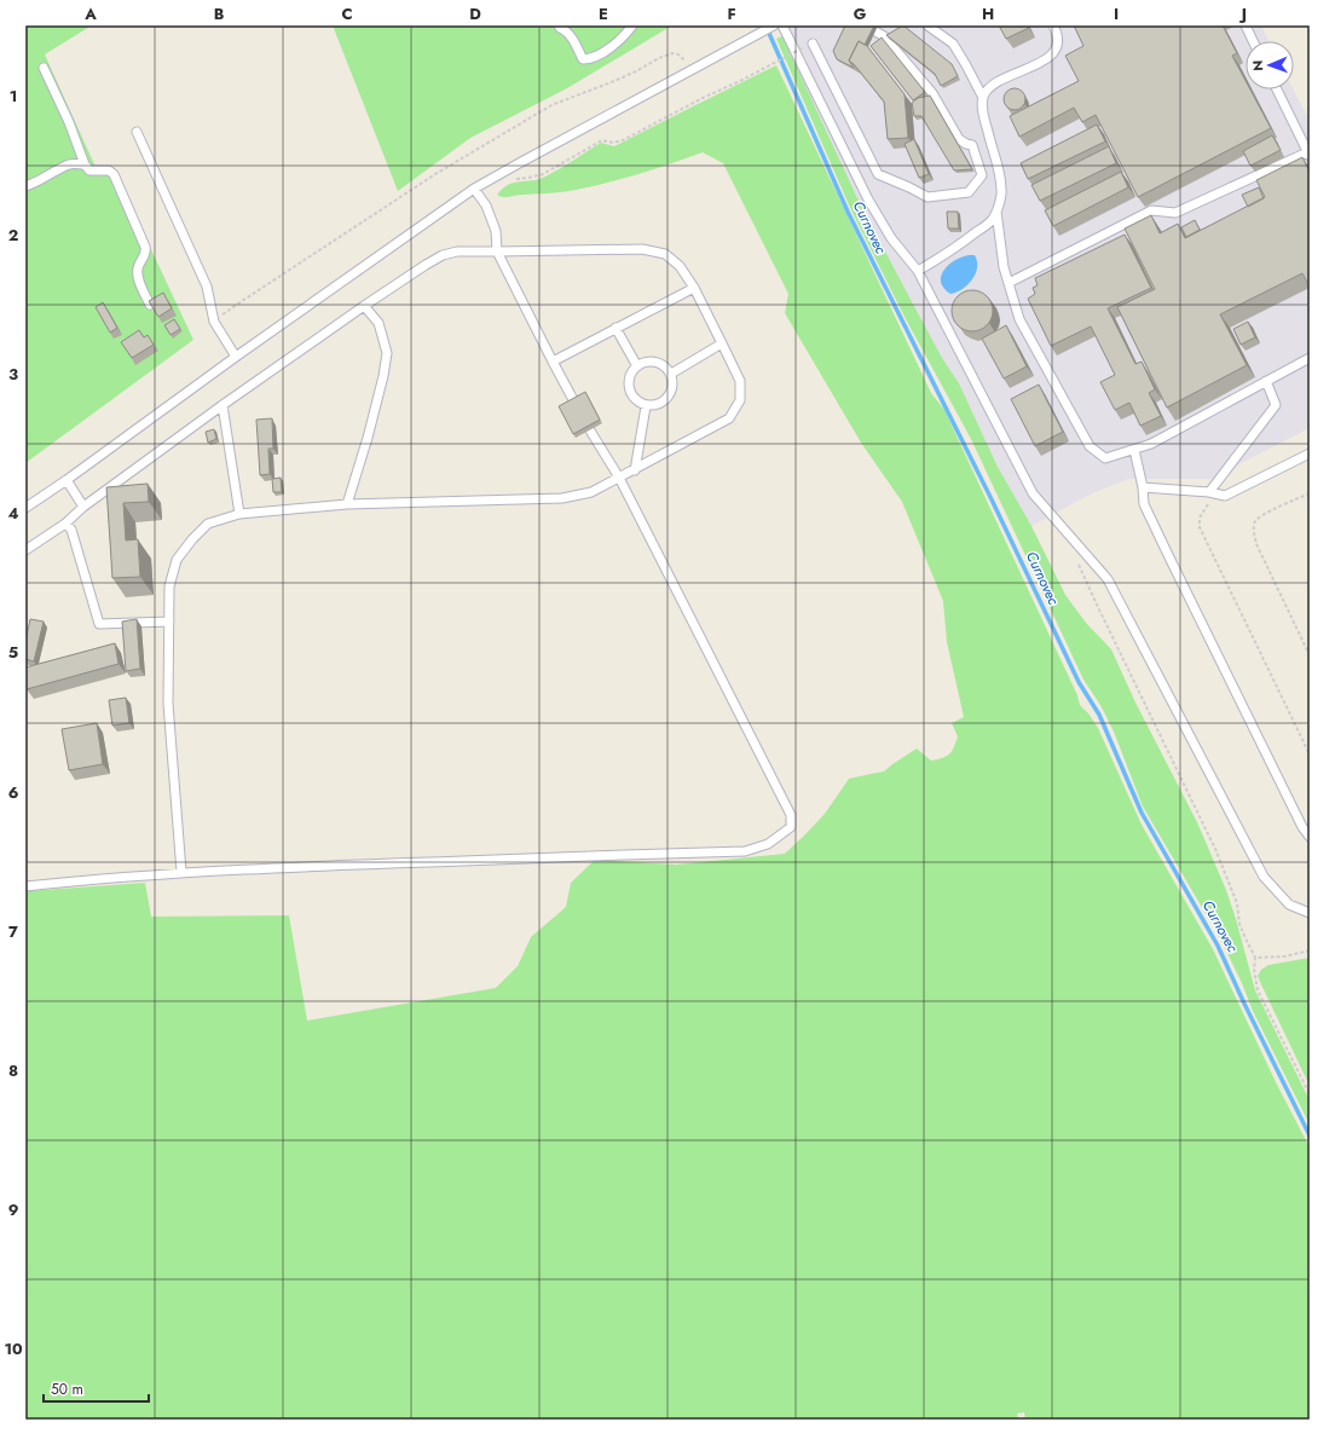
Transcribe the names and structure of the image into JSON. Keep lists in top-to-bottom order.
{
  "water": ["Curnovec"],
  "scale_bar": "50 m",
  "north": "left",
  "grid": {
    "columns": [
      "A",
      "B",
      "C",
      "D",
      "E",
      "F",
      "G",
      "H",
      "I",
      "J"
    ],
    "rows": [
      "1",
      "2",
      "3",
      "4",
      "5",
      "6",
      "7",
      "8",
      "9",
      "10"
    ]
  }
}
